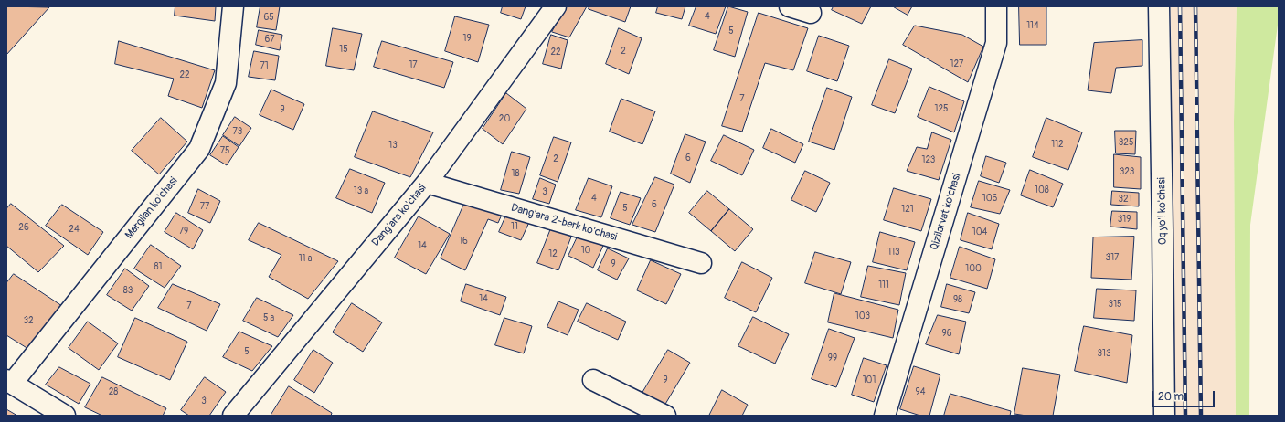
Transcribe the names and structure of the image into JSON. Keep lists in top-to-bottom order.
{
  "streets": {
    "street": [
      "Margilan ko'chasi",
      "Oq yo'l ko'chasi",
      "Qizilarvat ko'chasi",
      "Dang'ara ko'chasi",
      "Dang'ara 2-berk ko'chasi"
    ]
  },
  "crossings": [
    ["Dang'ara ko'chasi", "Dang'ara 2-berk ko'chasi"]
  ],
  "house_numbers": [
    "4",
    "65",
    "114",
    "5",
    "19",
    "67",
    "15",
    "2",
    "22",
    "127",
    "17",
    "71",
    "22",
    "7",
    "125",
    "9",
    "20",
    "73",
    "325",
    "112",
    "13",
    "75",
    "6",
    "2",
    "123",
    "323",
    "18",
    "108",
    "13 а",
    "3",
    "4",
    "106",
    "321",
    "6",
    "77",
    "5",
    "121",
    "319",
    "11",
    "26",
    "24",
    "79",
    "104",
    "16",
    "14",
    "10",
    "113",
    "12",
    "317",
    "11 а",
    "9",
    "81",
    "100",
    "111",
    "83",
    "14",
    "98",
    "315",
    "7",
    "103",
    "5 а",
    "32",
    "96",
    "5",
    "313",
    "99",
    "9",
    "101",
    "28",
    "94",
    "3"
  ],
  "scale_bar": "20 m"
}
